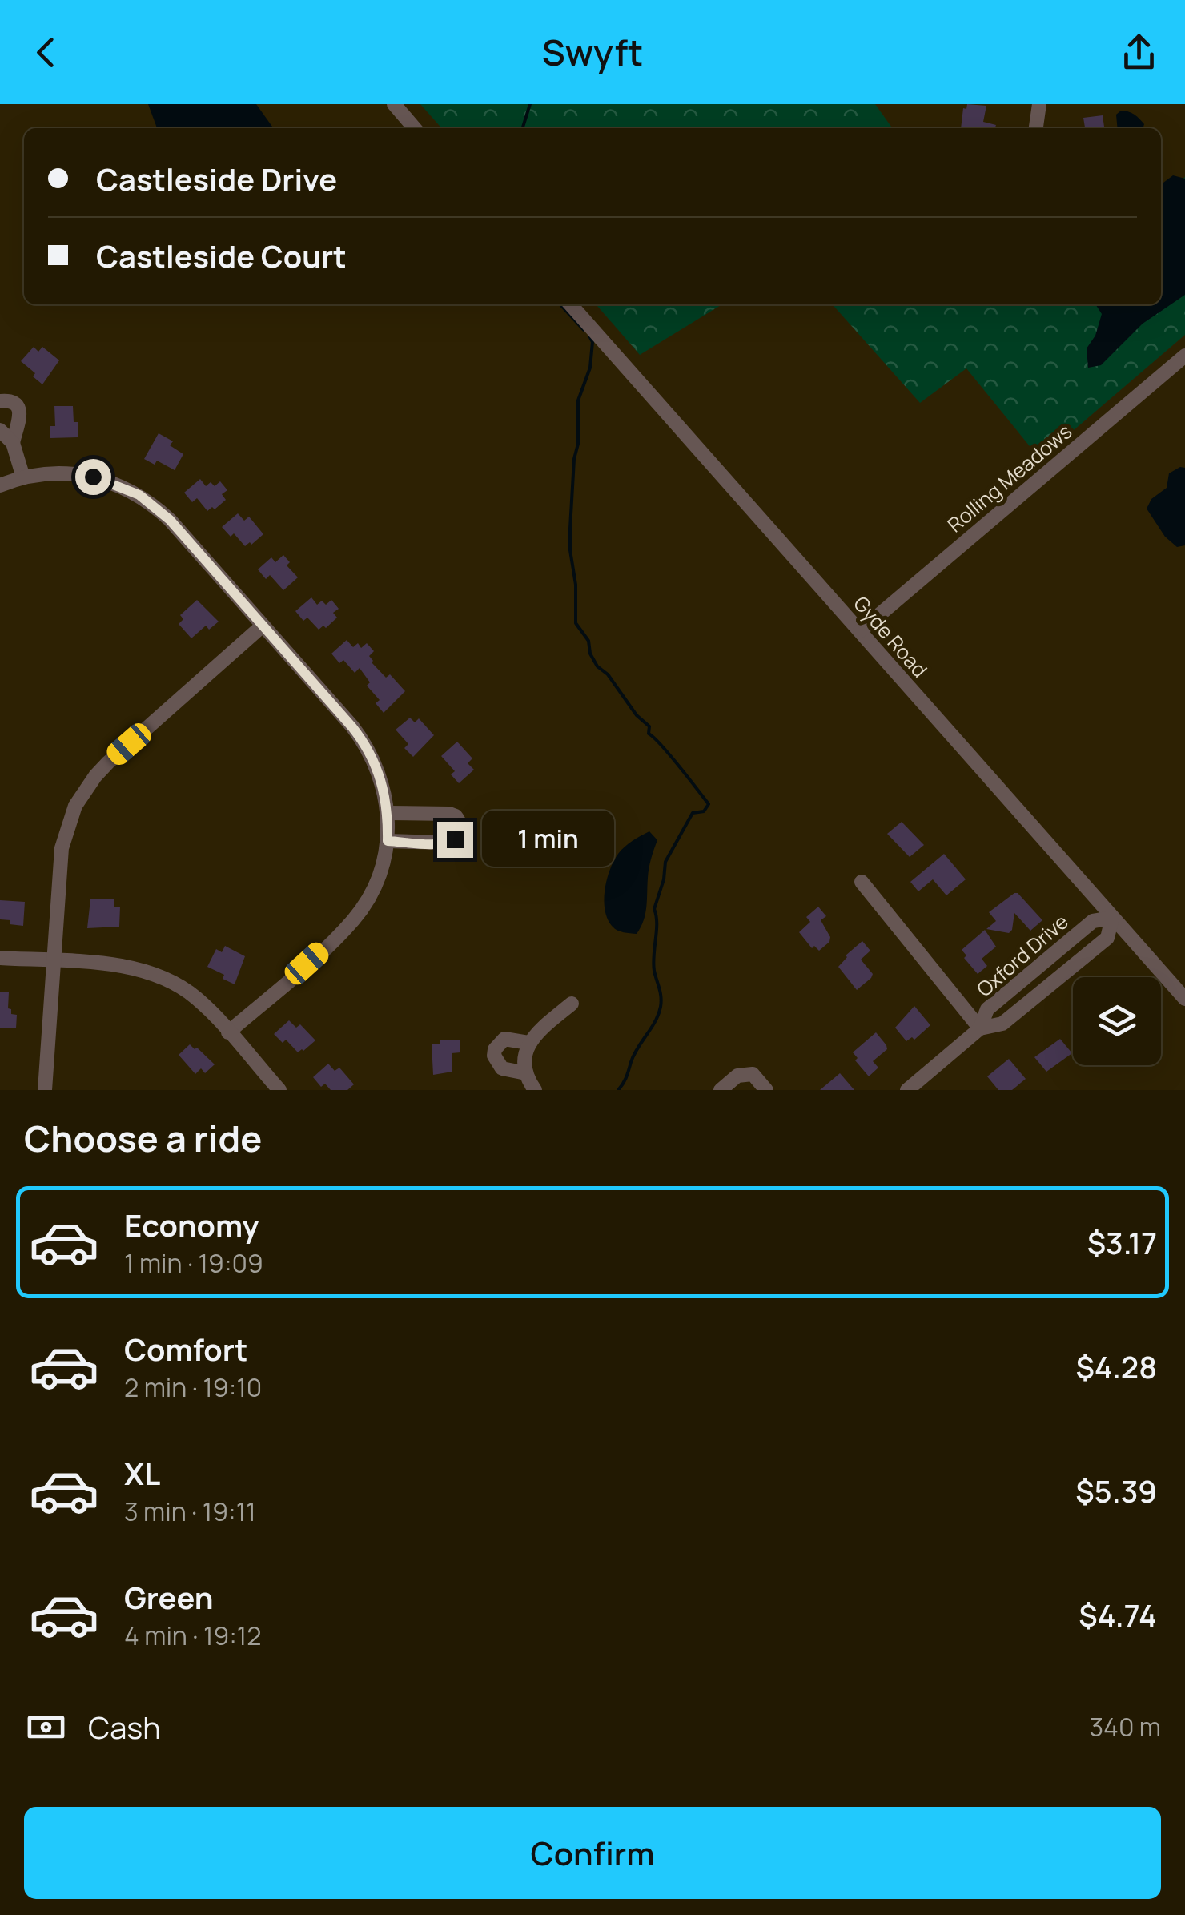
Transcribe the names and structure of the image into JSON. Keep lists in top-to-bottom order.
{
  "streets": {
    "street": ["Rolling Meadows", "Gyde Road", "Oxford Drive"]
  },
  "crossings": [
    ["Rolling Meadows", "Gyde Road"],
    ["Gyde Road", "Oxford Drive"]
  ],
  "page": {
    "header": "Swyft",
    "banner": ["Castleside Drive", "Castleside Court"],
    "bubble": "1 min",
    "heading": "Choose a ride",
    "list": [
      {
        "name": "Economy",
        "note": "1 min · 19:09",
        "value": "$3.17"
      },
      {
        "name": "Comfort",
        "note": "2 min · 19:10",
        "value": "$4.28"
      },
      {
        "name": "XL",
        "note": "3 min · 19:11",
        "value": "$5.39"
      },
      {
        "name": "Green",
        "note": "4 min · 19:12",
        "value": "$4.74"
      }
    ],
    "pay": ["Cash", "340 m"],
    "buttons": "Confirm"
  }
}
